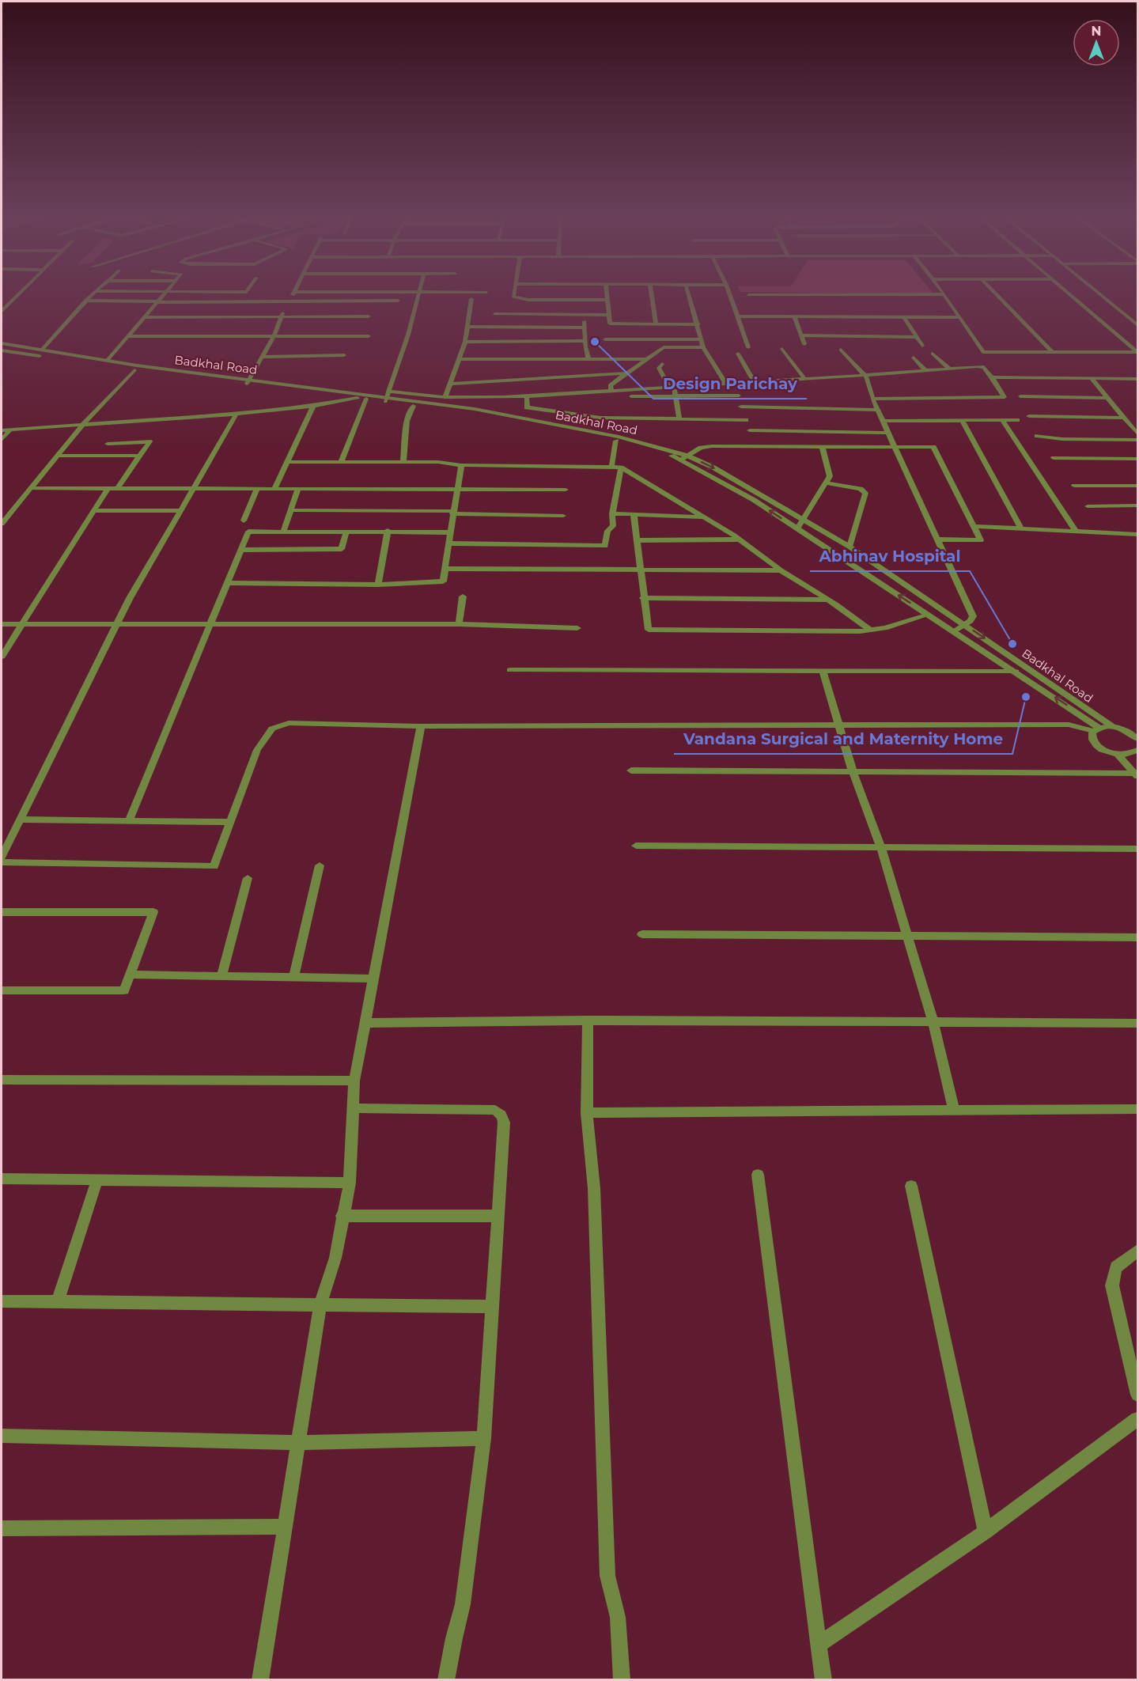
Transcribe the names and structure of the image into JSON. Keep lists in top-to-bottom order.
{
  "streets": {
    "street": ["Badkhal Road"]
  },
  "places": ["Design Parichay", "Abhinav Hospital", "Vandana Surgical and Maternity Home"],
  "north": "top"
}
